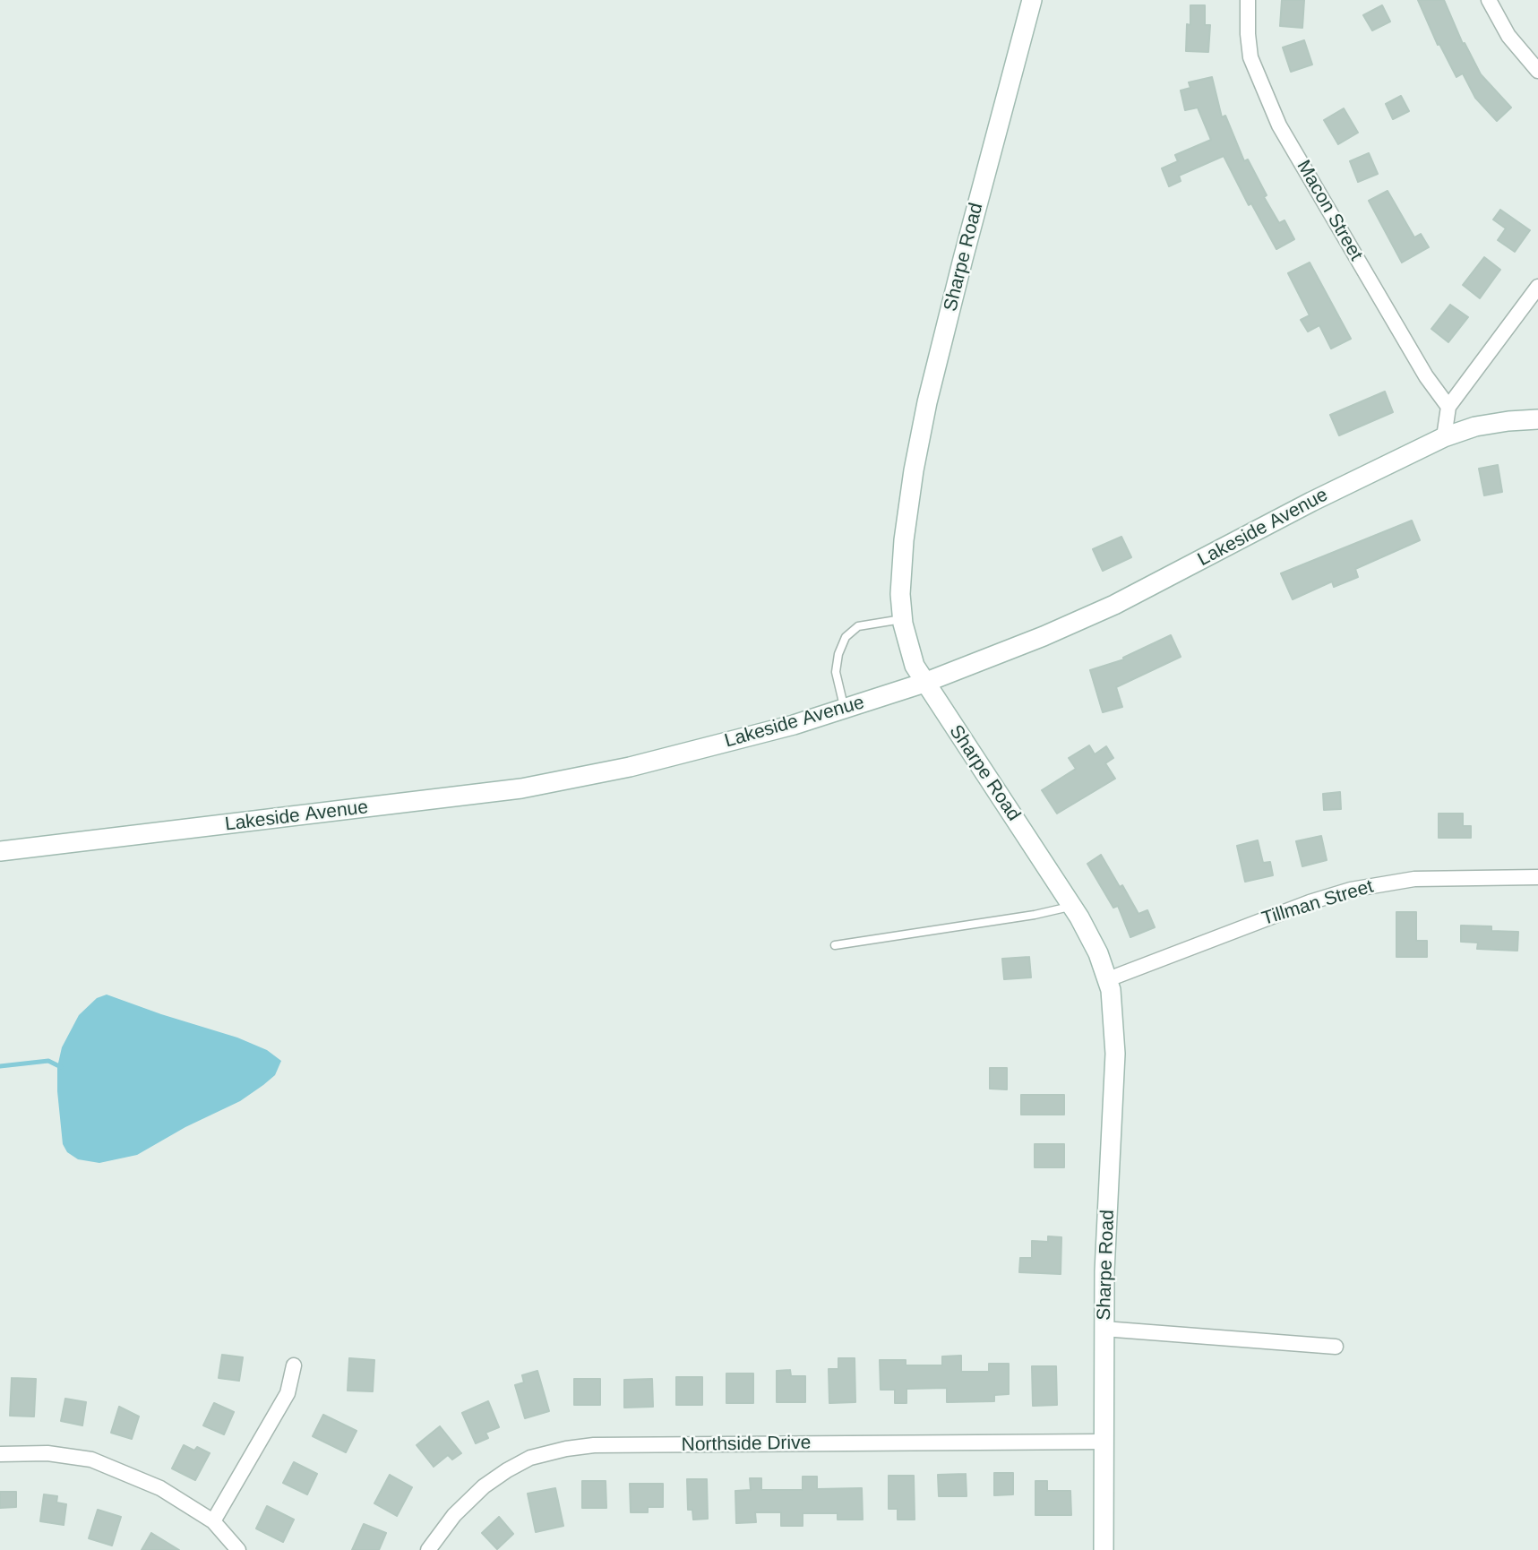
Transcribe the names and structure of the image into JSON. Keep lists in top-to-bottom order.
{
  "streets": {
    "street": [
      "Macon Street",
      "Sharpe Road",
      "Lakeside Avenue",
      "Tillman Street",
      "Northside Drive"
    ]
  },
  "crossings": [
    ["Sharpe Road", "Lakeside Avenue"],
    ["Sharpe Road", "Tillman Street"],
    ["Sharpe Road", "Northside Drive"]
  ]
}
